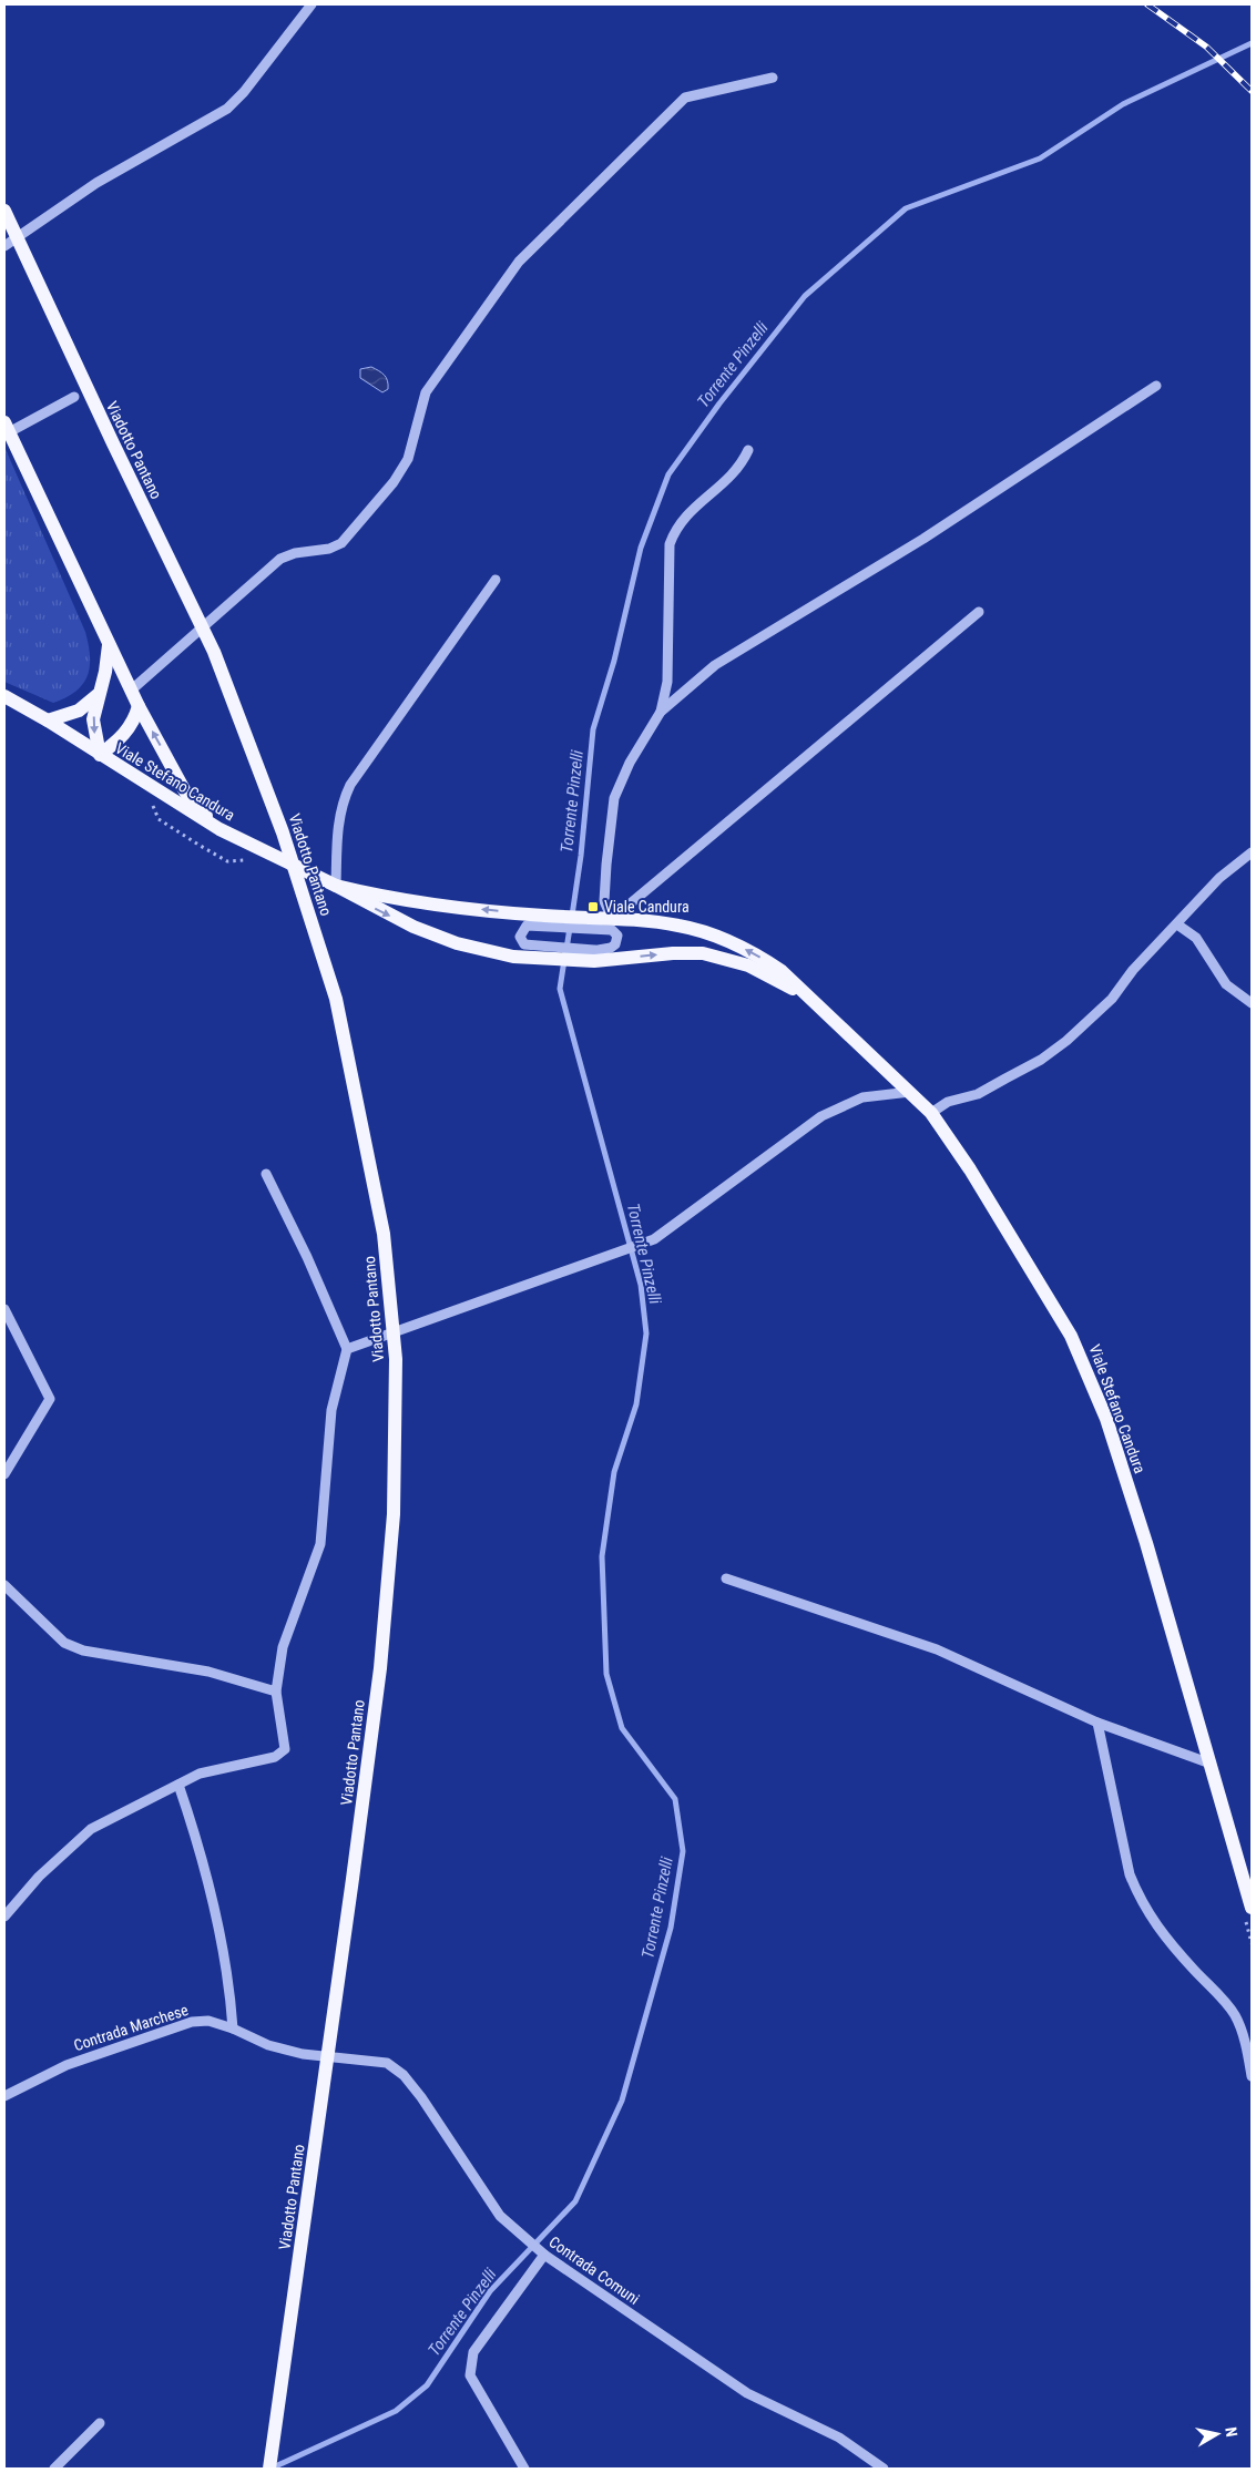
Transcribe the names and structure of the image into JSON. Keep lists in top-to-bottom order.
{
  "streets": {
    "main road": ["Viadotto Pantano", "Viale Stefano Candura"],
    "street": ["Contrada Marchese", "Contrada Comuni"]
  },
  "crossings": [
    ["Contrada Marchese", "Contrada Comuni"]
  ],
  "water": ["Torrente Pinzelli"],
  "places": {
    "transit": ["Viale Candura"]
  },
  "north": "right"
}
